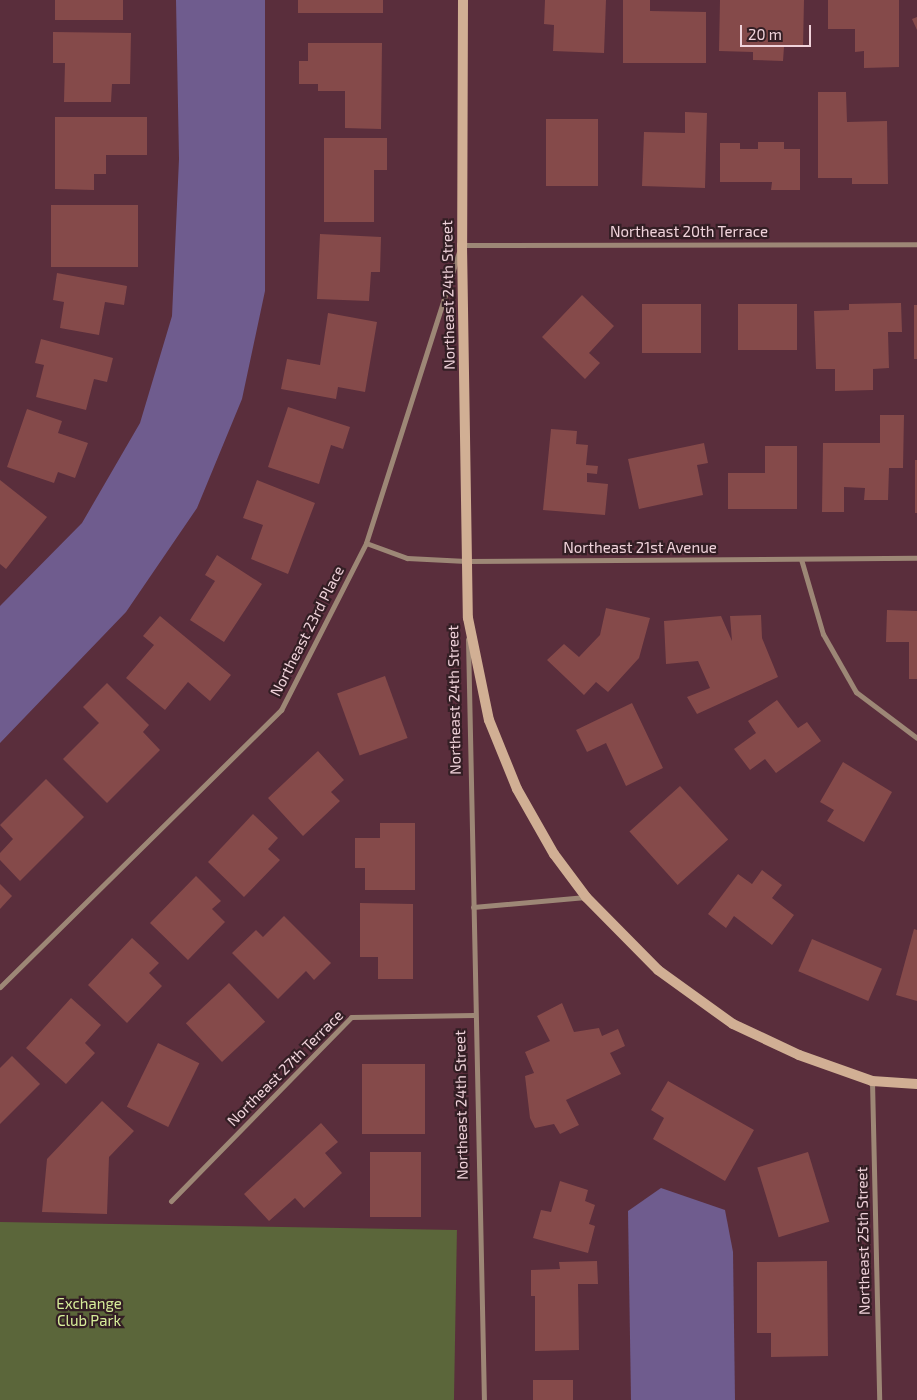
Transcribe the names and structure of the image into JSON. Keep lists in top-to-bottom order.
{
  "streets": {
    "street": [
      "Northeast 20th Terrace",
      "Northeast 24th Street",
      "Northeast 21st Avenue",
      "Northeast 23rd Place",
      "Northeast 27th Terrace",
      "Northeast 25th Street"
    ]
  },
  "crossings": [
    ["Northeast 20th Terrace", "Northeast 24th Street"],
    ["Northeast 20th Terrace", "Northeast 23rd Place"],
    ["Northeast 24th Street", "Northeast 21st Avenue"],
    ["Northeast 24th Street", "Northeast 23rd Place"],
    ["Northeast 24th Street", "Northeast 27th Terrace"],
    ["Northeast 21st Avenue", "Northeast 23rd Place"]
  ],
  "parks": ["Exchange Club Park"],
  "scale_bar": "20 m"
}
